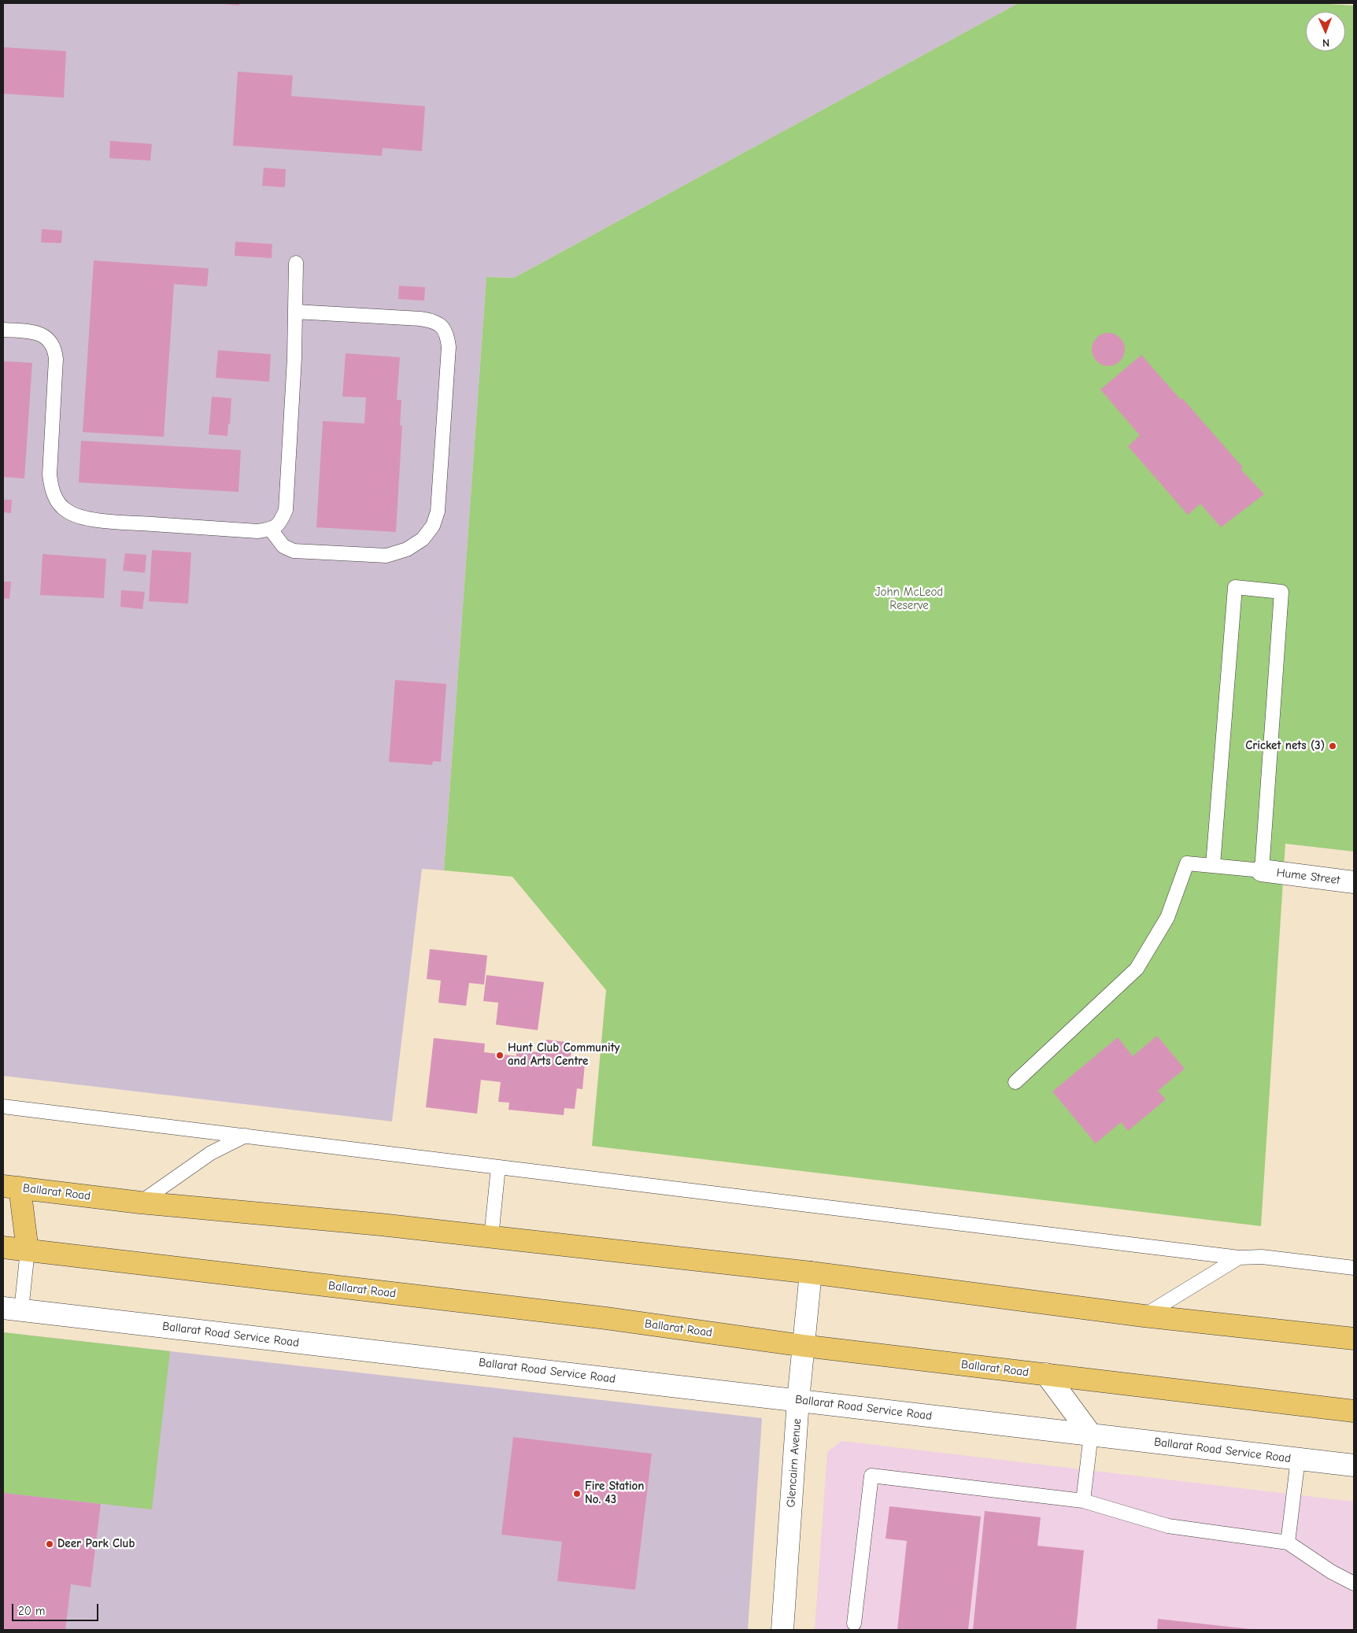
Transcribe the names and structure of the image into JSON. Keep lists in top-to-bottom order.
{
  "streets": {
    "highway": ["Ballarat Road"],
    "street": ["Hume Street", "Ballarat Road Service Road", "Glencairn Avenue"]
  },
  "crossings": [
    ["Ballarat Road", "Glencairn Avenue"],
    ["Ballarat Road Service Road", "Glencairn Avenue"]
  ],
  "parks": ["John McLeod Reserve"],
  "places": [
    "Cricket nets (3)",
    "Hunt Club Community and Arts Centre",
    "Fire Station No. 43",
    "Deer Park Club"
  ],
  "scale_bar": "20 m",
  "north": "bottom"
}
